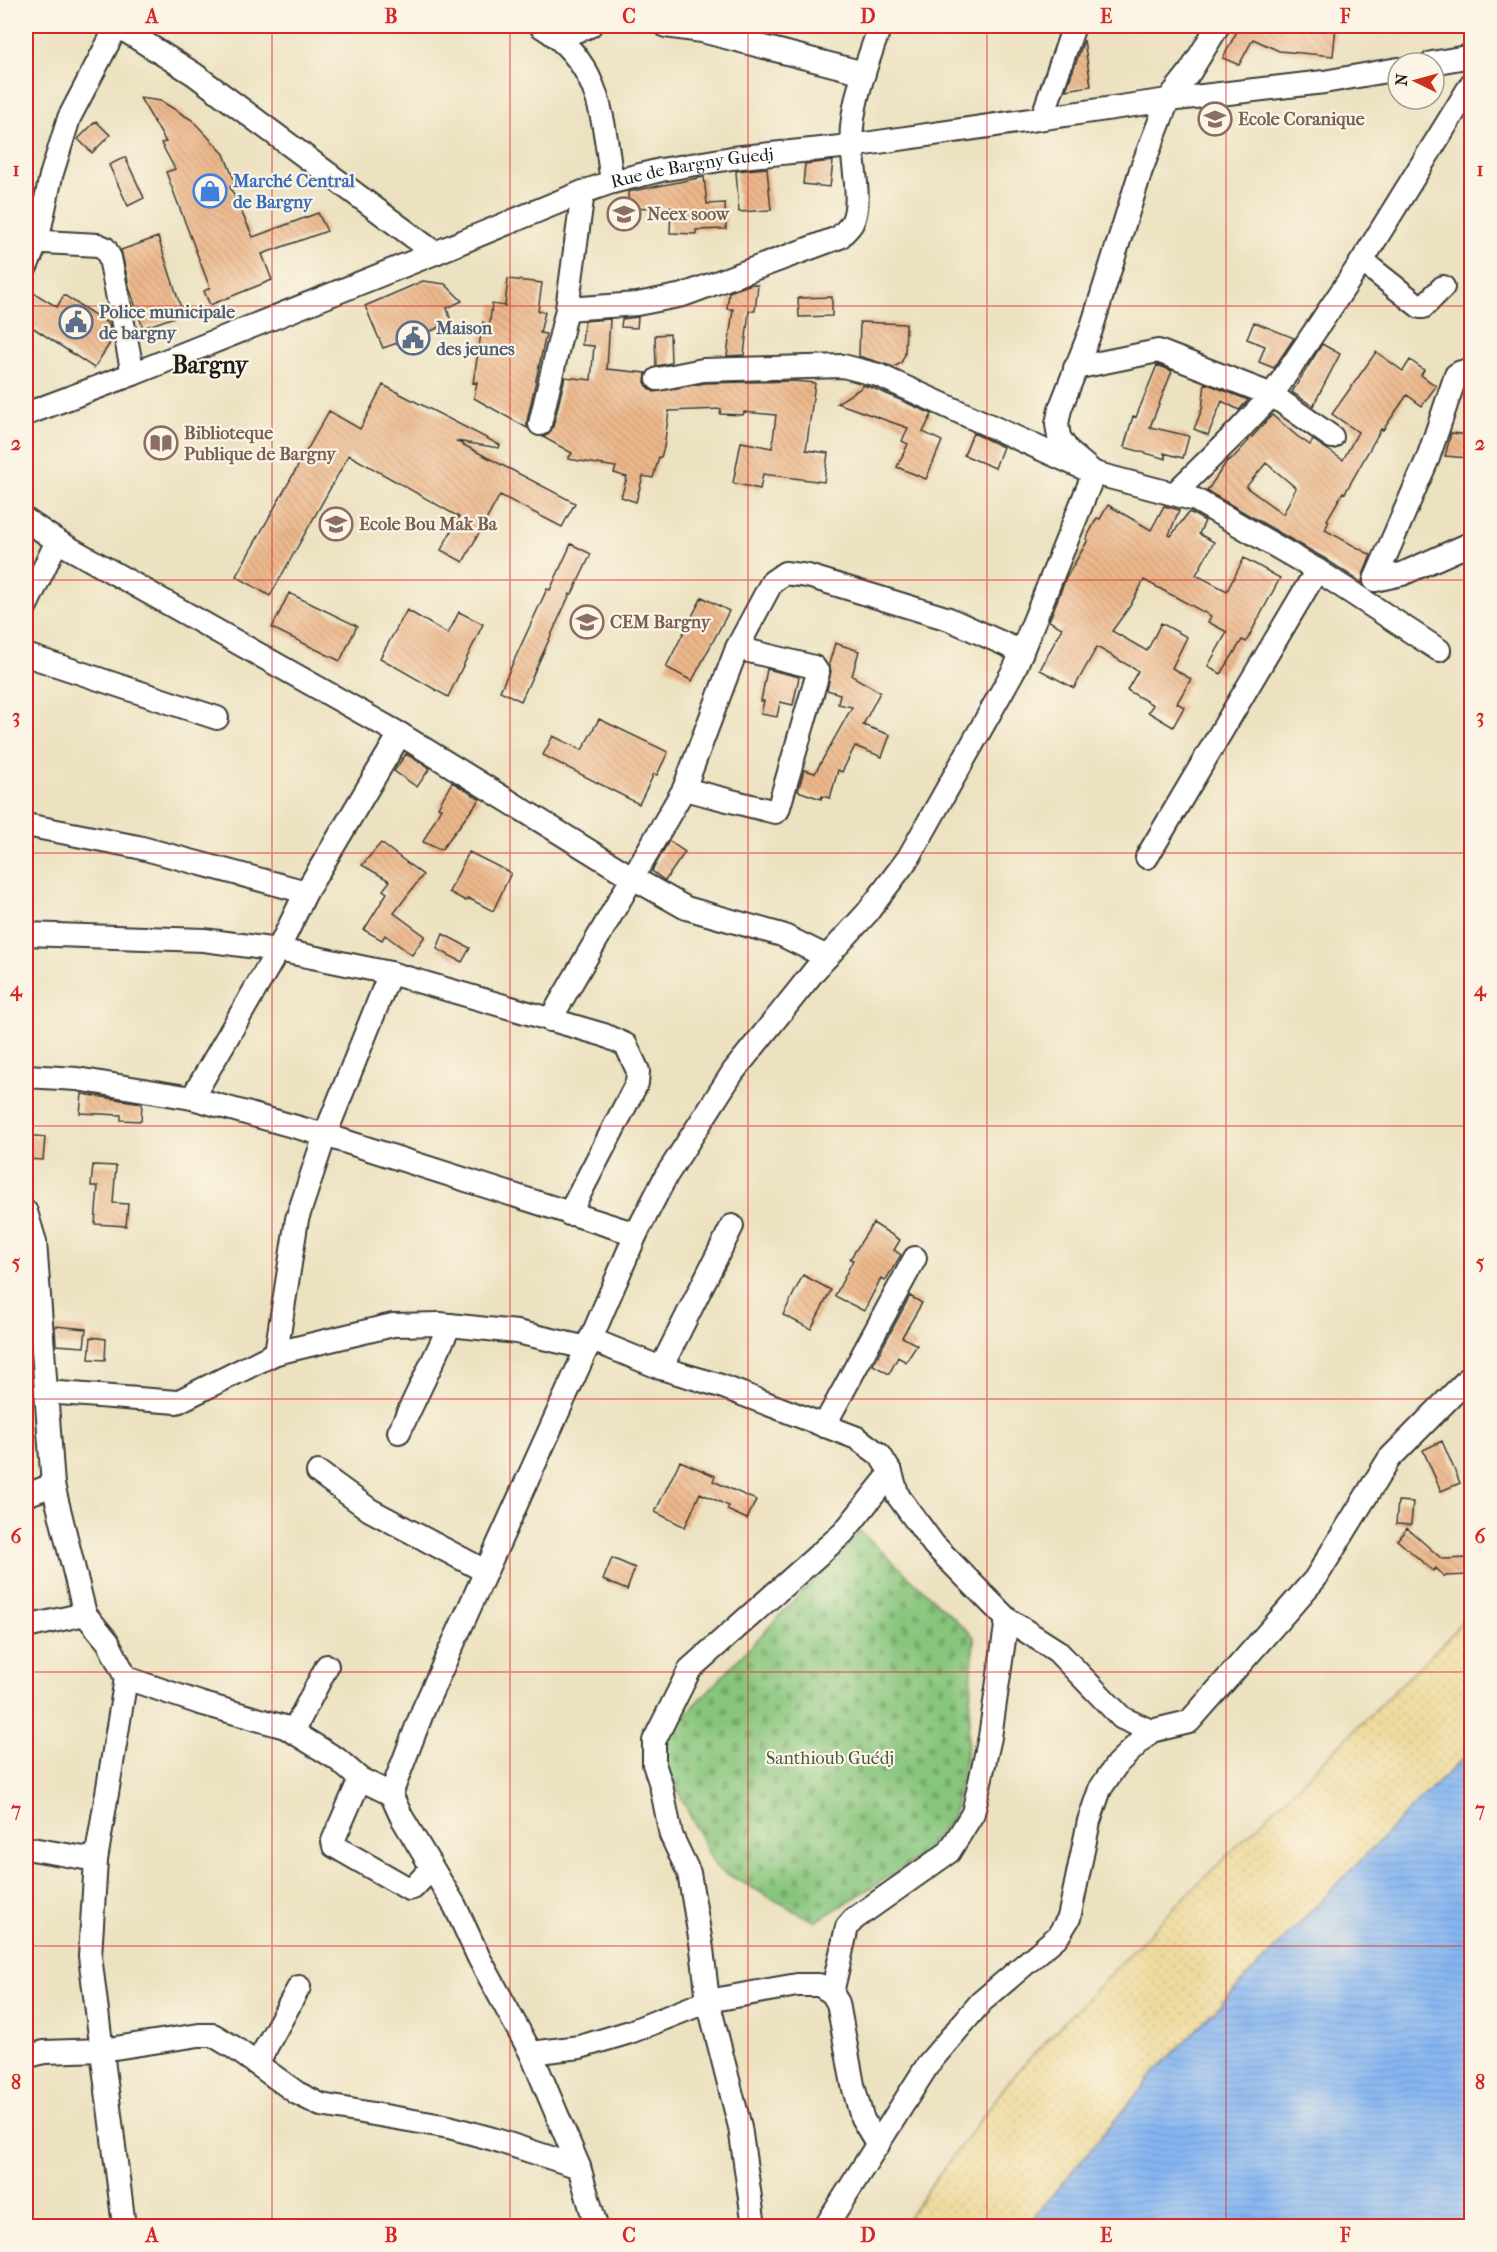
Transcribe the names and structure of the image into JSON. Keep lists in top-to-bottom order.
{
  "streets": {
    "street": ["Rue de Bargny Guedj"]
  },
  "districts": ["Bargny"],
  "parks": ["Santhioub Guédj"],
  "places": {
    "school or university": [
      "Ecole Coranique",
      "Neex soow",
      "Ecole Bou Mak Ba",
      "CEM Bargny"
    ],
    "shop": ["Marché Central de Bargny"],
    "public building": ["Police municipale de bargny", "Maison des jeunes"],
    "library": ["Biblioteque Publique de Bargny"]
  },
  "north": "left",
  "grid": {
    "columns": [
      "A",
      "B",
      "C",
      "D",
      "E",
      "F"
    ],
    "rows": [
      "1",
      "2",
      "3",
      "4",
      "5",
      "6",
      "7",
      "8"
    ]
  }
}
